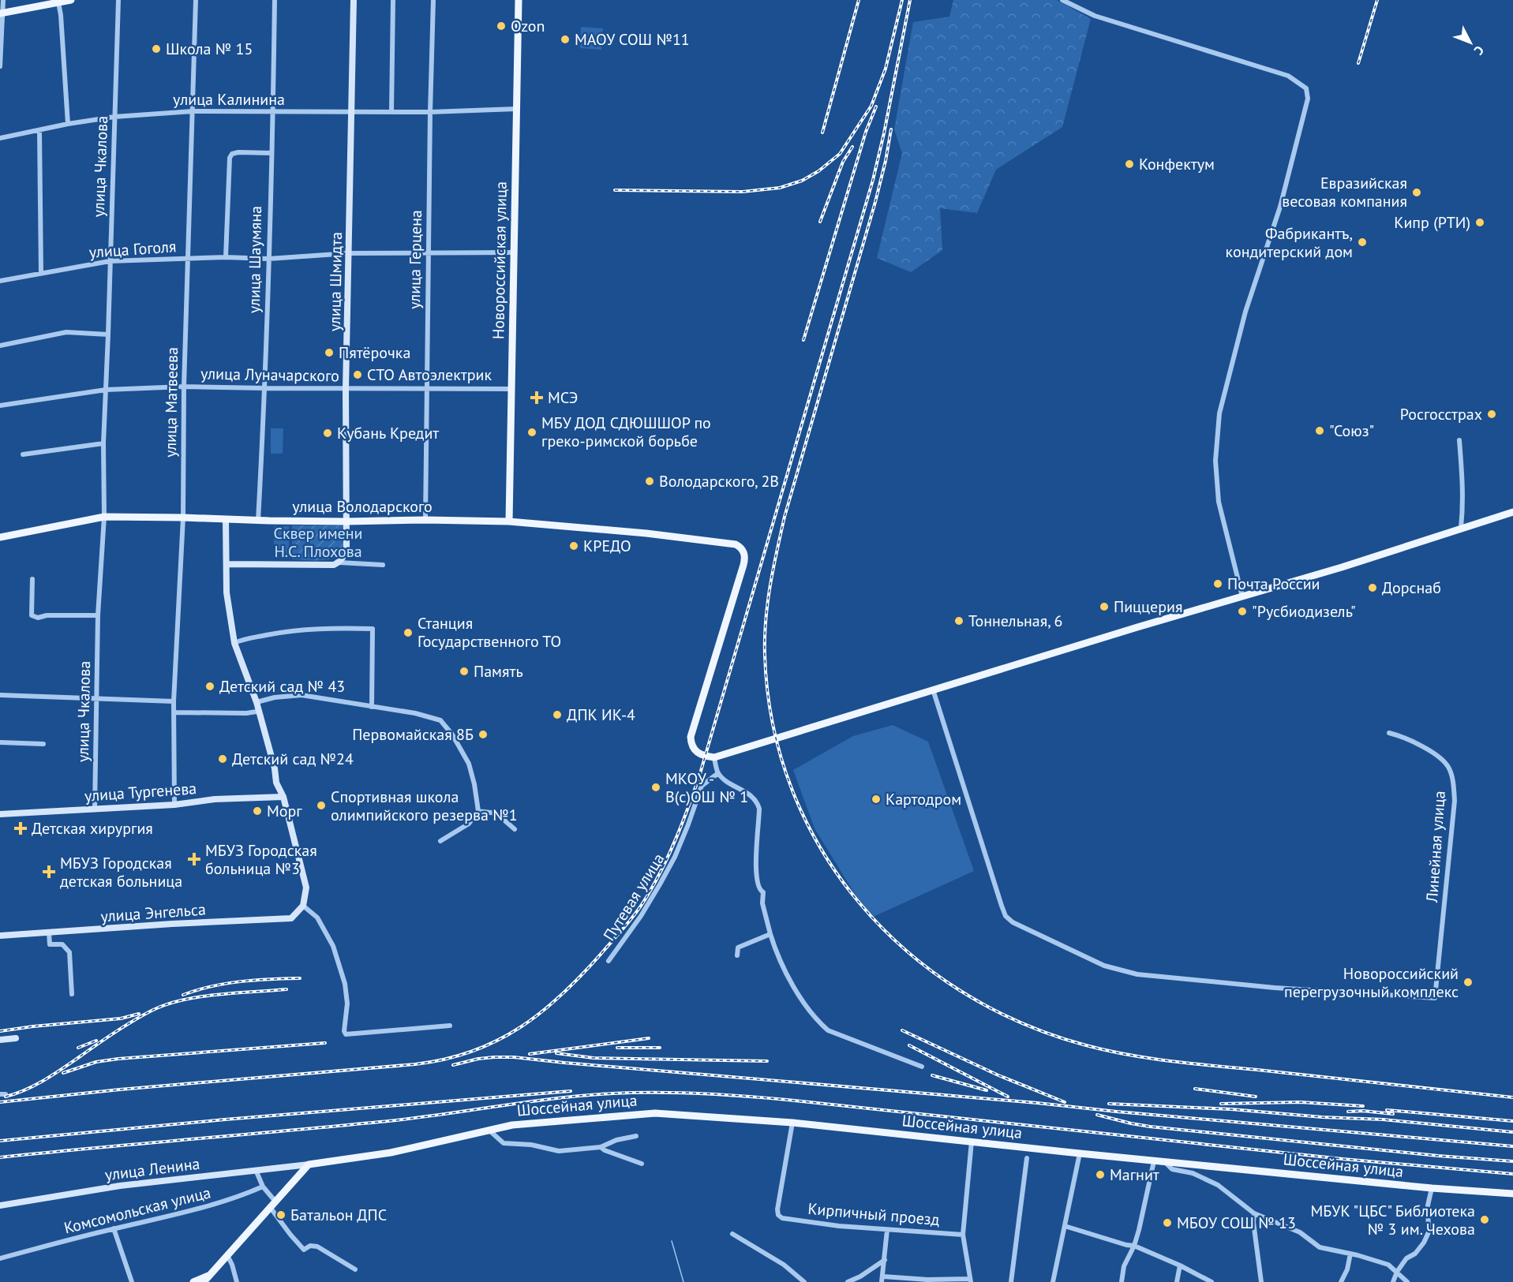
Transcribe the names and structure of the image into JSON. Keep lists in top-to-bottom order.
{
  "streets": {
    "main road": ["Новороссийская улица", "улица Володарского", "Шоссейная улица"],
    "street": [
      "улица Калинина",
      "улица Чкалова",
      "улица Гоголя",
      "улица Шаумяна",
      "улица Герцена",
      "улица Шмидта",
      "улица Луначарского",
      "улица Матвеева",
      "улица Тургенева",
      "Линейная улица",
      "Путевая улица",
      "улица Энгельса",
      "улица Ленина",
      "Комсомольская улица",
      "Кирпичный проезд"
    ]
  },
  "crossings": [
    ["улица Калинина", "улица Чкалова"],
    ["улица Калинина", "улица Шаумяна"],
    ["улица Калинина", "улица Герцена"],
    ["улица Калинина", "Новороссийская улица"],
    ["улица Калинина", "улица Шмидта"],
    ["улица Калинина", "улица Матвеева"],
    ["улица Чкалова", "улица Гоголя"],
    ["улица Чкалова", "улица Луначарского"],
    ["улица Чкалова", "улица Володарского"],
    ["улица Чкалова", "улица Тургенева"],
    ["улица Гоголя", "улица Шаумяна"],
    ["улица Гоголя", "улица Герцена"],
    ["улица Гоголя", "Новороссийская улица"],
    ["улица Гоголя", "улица Шмидта"],
    ["улица Гоголя", "улица Матвеева"],
    ["улица Шаумяна", "улица Луначарского"],
    ["улица Шаумяна", "улица Володарского"],
    ["улица Герцена", "улица Луначарского"],
    ["улица Герцена", "улица Володарского"],
    ["Новороссийская улица", "улица Луначарского"],
    ["Новороссийская улица", "улица Володарского"],
    ["улица Шмидта", "улица Луначарского"],
    ["улица Шмидта", "улица Володарского"],
    ["улица Луначарского", "улица Матвеева"],
    ["улица Матвеева", "улица Володарского"],
    ["улица Матвеева", "улица Тургенева"],
    ["Шоссейная улица", "улица Ленина"],
    ["Шоссейная улица", "Кирпичный проезд"]
  ],
  "parks": ["Сквер имени Н.С. Плохова"],
  "places": {
    "other": [
      "Ozon",
      "МАОУ СОШ №11",
      "Школа № 15",
      "Конфектум",
      "Евразийская весовая компания",
      "Кипр (РТИ)",
      "Фабрикантъ, кондитерский дом",
      "Пятёрочка",
      "СТО Автоэлектрик",
      "Росгосстрах",
      "\"Союз\"",
      "МБУ ДОД СДЮШШОР по греко-римской борьбе",
      "Кубань Кредит",
      "Володарского, 2В",
      "КРЕДО",
      "Почта России",
      "Дорснаб",
      "Пиццерия",
      "\"Русбиодизель\"",
      "Тоннельная, 6",
      "Станция Государственного ТО",
      "Память",
      "Детский сад № 43",
      "ДПК ИК-4",
      "Первомайская 8Б",
      "Детский сад №24",
      "МКОУ - В(с)ОШ № 1",
      "Картодром",
      "Спортивная школа олимпийского резерва №1",
      "Морг",
      "Новороссийский перегрузочный комплекс",
      "Магнит",
      "Батальон ДПС",
      "МБУК \"ЦБС\" Библиотека № 3 им. Чехова",
      "МБОУ СОШ № 13"
    ],
    "health": [
      "МСЭ",
      "Детская хирургия",
      "МБУЗ Городская больница №3",
      "МБУЗ Городская детская больница"
    ]
  },
  "north": "bottom right"
}
